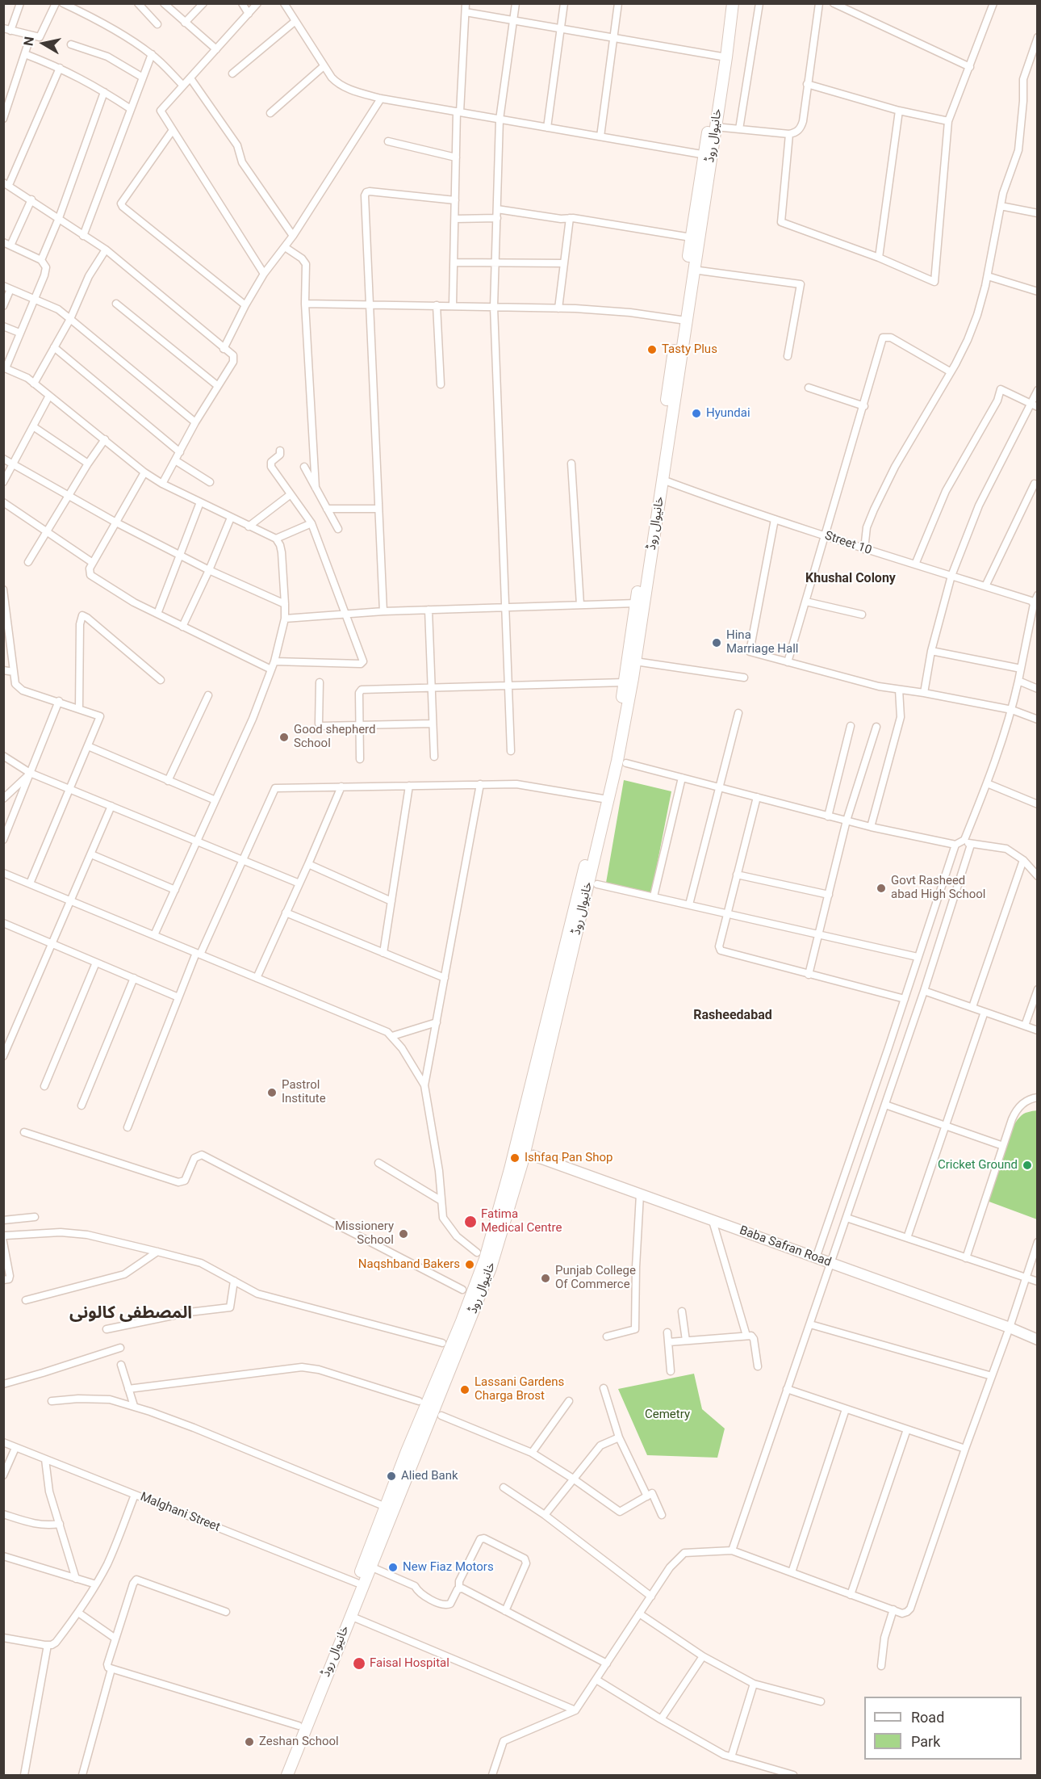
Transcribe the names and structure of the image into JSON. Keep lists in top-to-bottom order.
{
  "streets": {
    "main road": ["خانیوال روڈ", "Baba Safran Road"],
    "street": ["Street 10", "Malghani Street"]
  },
  "crossings": [
    ["خانیوال روڈ", "Street 10"],
    ["خانیوال روڈ", "Malghani Street"]
  ],
  "districts": ["Khushal Colony", "Rasheedabad", "المصطفی کالونی"],
  "parks": ["Cemetry"],
  "places": [
    "Tasty Plus",
    "Hyundai",
    "Hina Marriage Hall",
    "Good shepherd School",
    "Govt Rasheed abad High School",
    "Pastrol Institute",
    "Ishfaq Pan Shop",
    "Cricket Ground",
    "Fatima Medical Centre",
    "Missionery School",
    "Naqshband Bakers",
    "Punjab College Of Commerce",
    "Lassani Gardens Charga Brost",
    "Alied Bank",
    "New Fiaz Motors",
    "Faisal Hospital",
    "Zeshan School"
  ],
  "legend": ["Road", "Park"],
  "north": "left"
}
